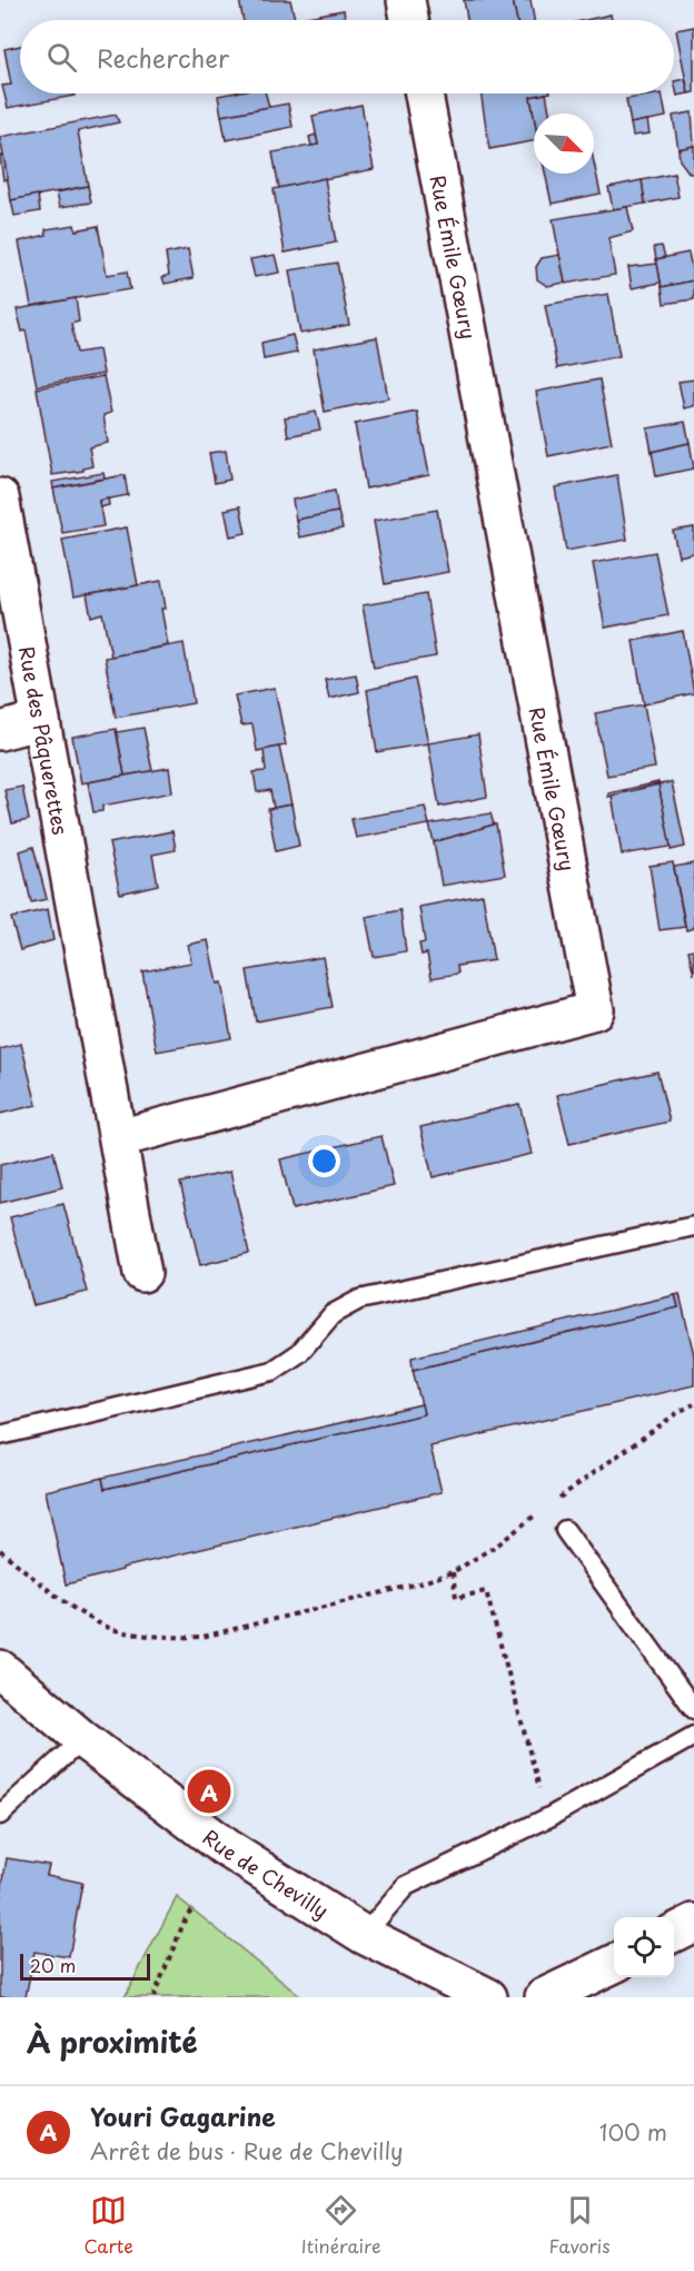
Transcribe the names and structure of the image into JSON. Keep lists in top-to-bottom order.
{
  "streets": {
    "street": ["Rue Émile Gœury", "Rue des Pâquerettes", "Rue de Chevilly"]
  },
  "crossings": [
    ["Rue Émile Gœury", "Rue des Pâquerettes"]
  ],
  "scale_bar": "20 m",
  "north": "bottom right",
  "page": {
    "search": "Rechercher",
    "pins": "A",
    "scale": "20 m",
    "heading": "À proximité",
    "list": [
      {
        "mark": "A",
        "name": "Youri Gagarine",
        "note": "Arrêt de bus · Rue de Chevilly",
        "value": "100 m"
      }
    ],
    "nav": ["Carte", "Itinéraire", "Favoris"]
  }
}
